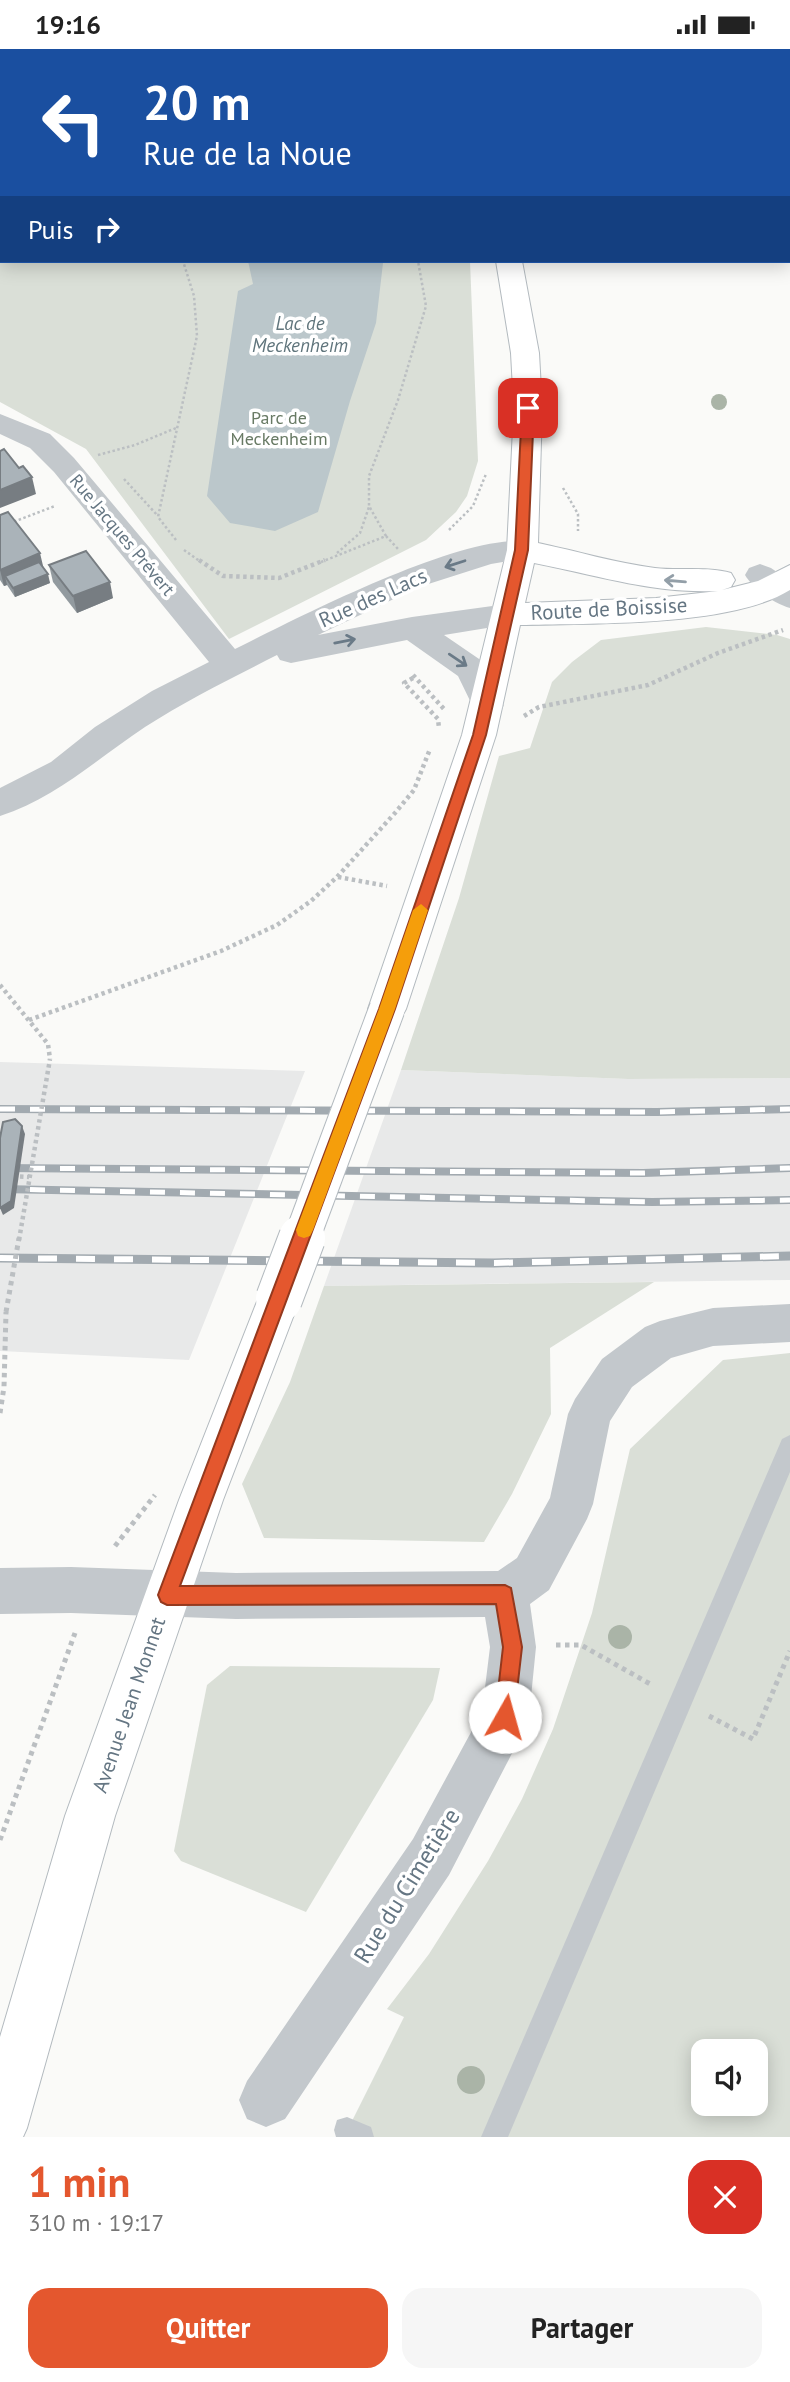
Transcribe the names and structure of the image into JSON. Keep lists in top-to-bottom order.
{
  "streets": {
    "main road": ["Route de Boissise", "Avenue Jean Monnet"],
    "street": ["Rue Jacques Prévert", "Rue des Lacs", "Rue du Cimetière"]
  },
  "crossings": [
    ["Rue Jacques Prévert", "Rue des Lacs"],
    ["Rue des Lacs", "Route de Boissise"],
    ["Rue des Lacs", "Avenue Jean Monnet"],
    ["Route de Boissise", "Avenue Jean Monnet"]
  ],
  "water": ["Lac de Meckenheim"],
  "parks": ["Parc de Meckenheim"],
  "page": {
    "status": "19:16",
    "turn": ["20 m", "Rue de la Noue"],
    "then": "Puis",
    "heading": ["1 min", "310 m · 19:17"],
    "buttons": ["Quitter", "Partager"]
  }
}
